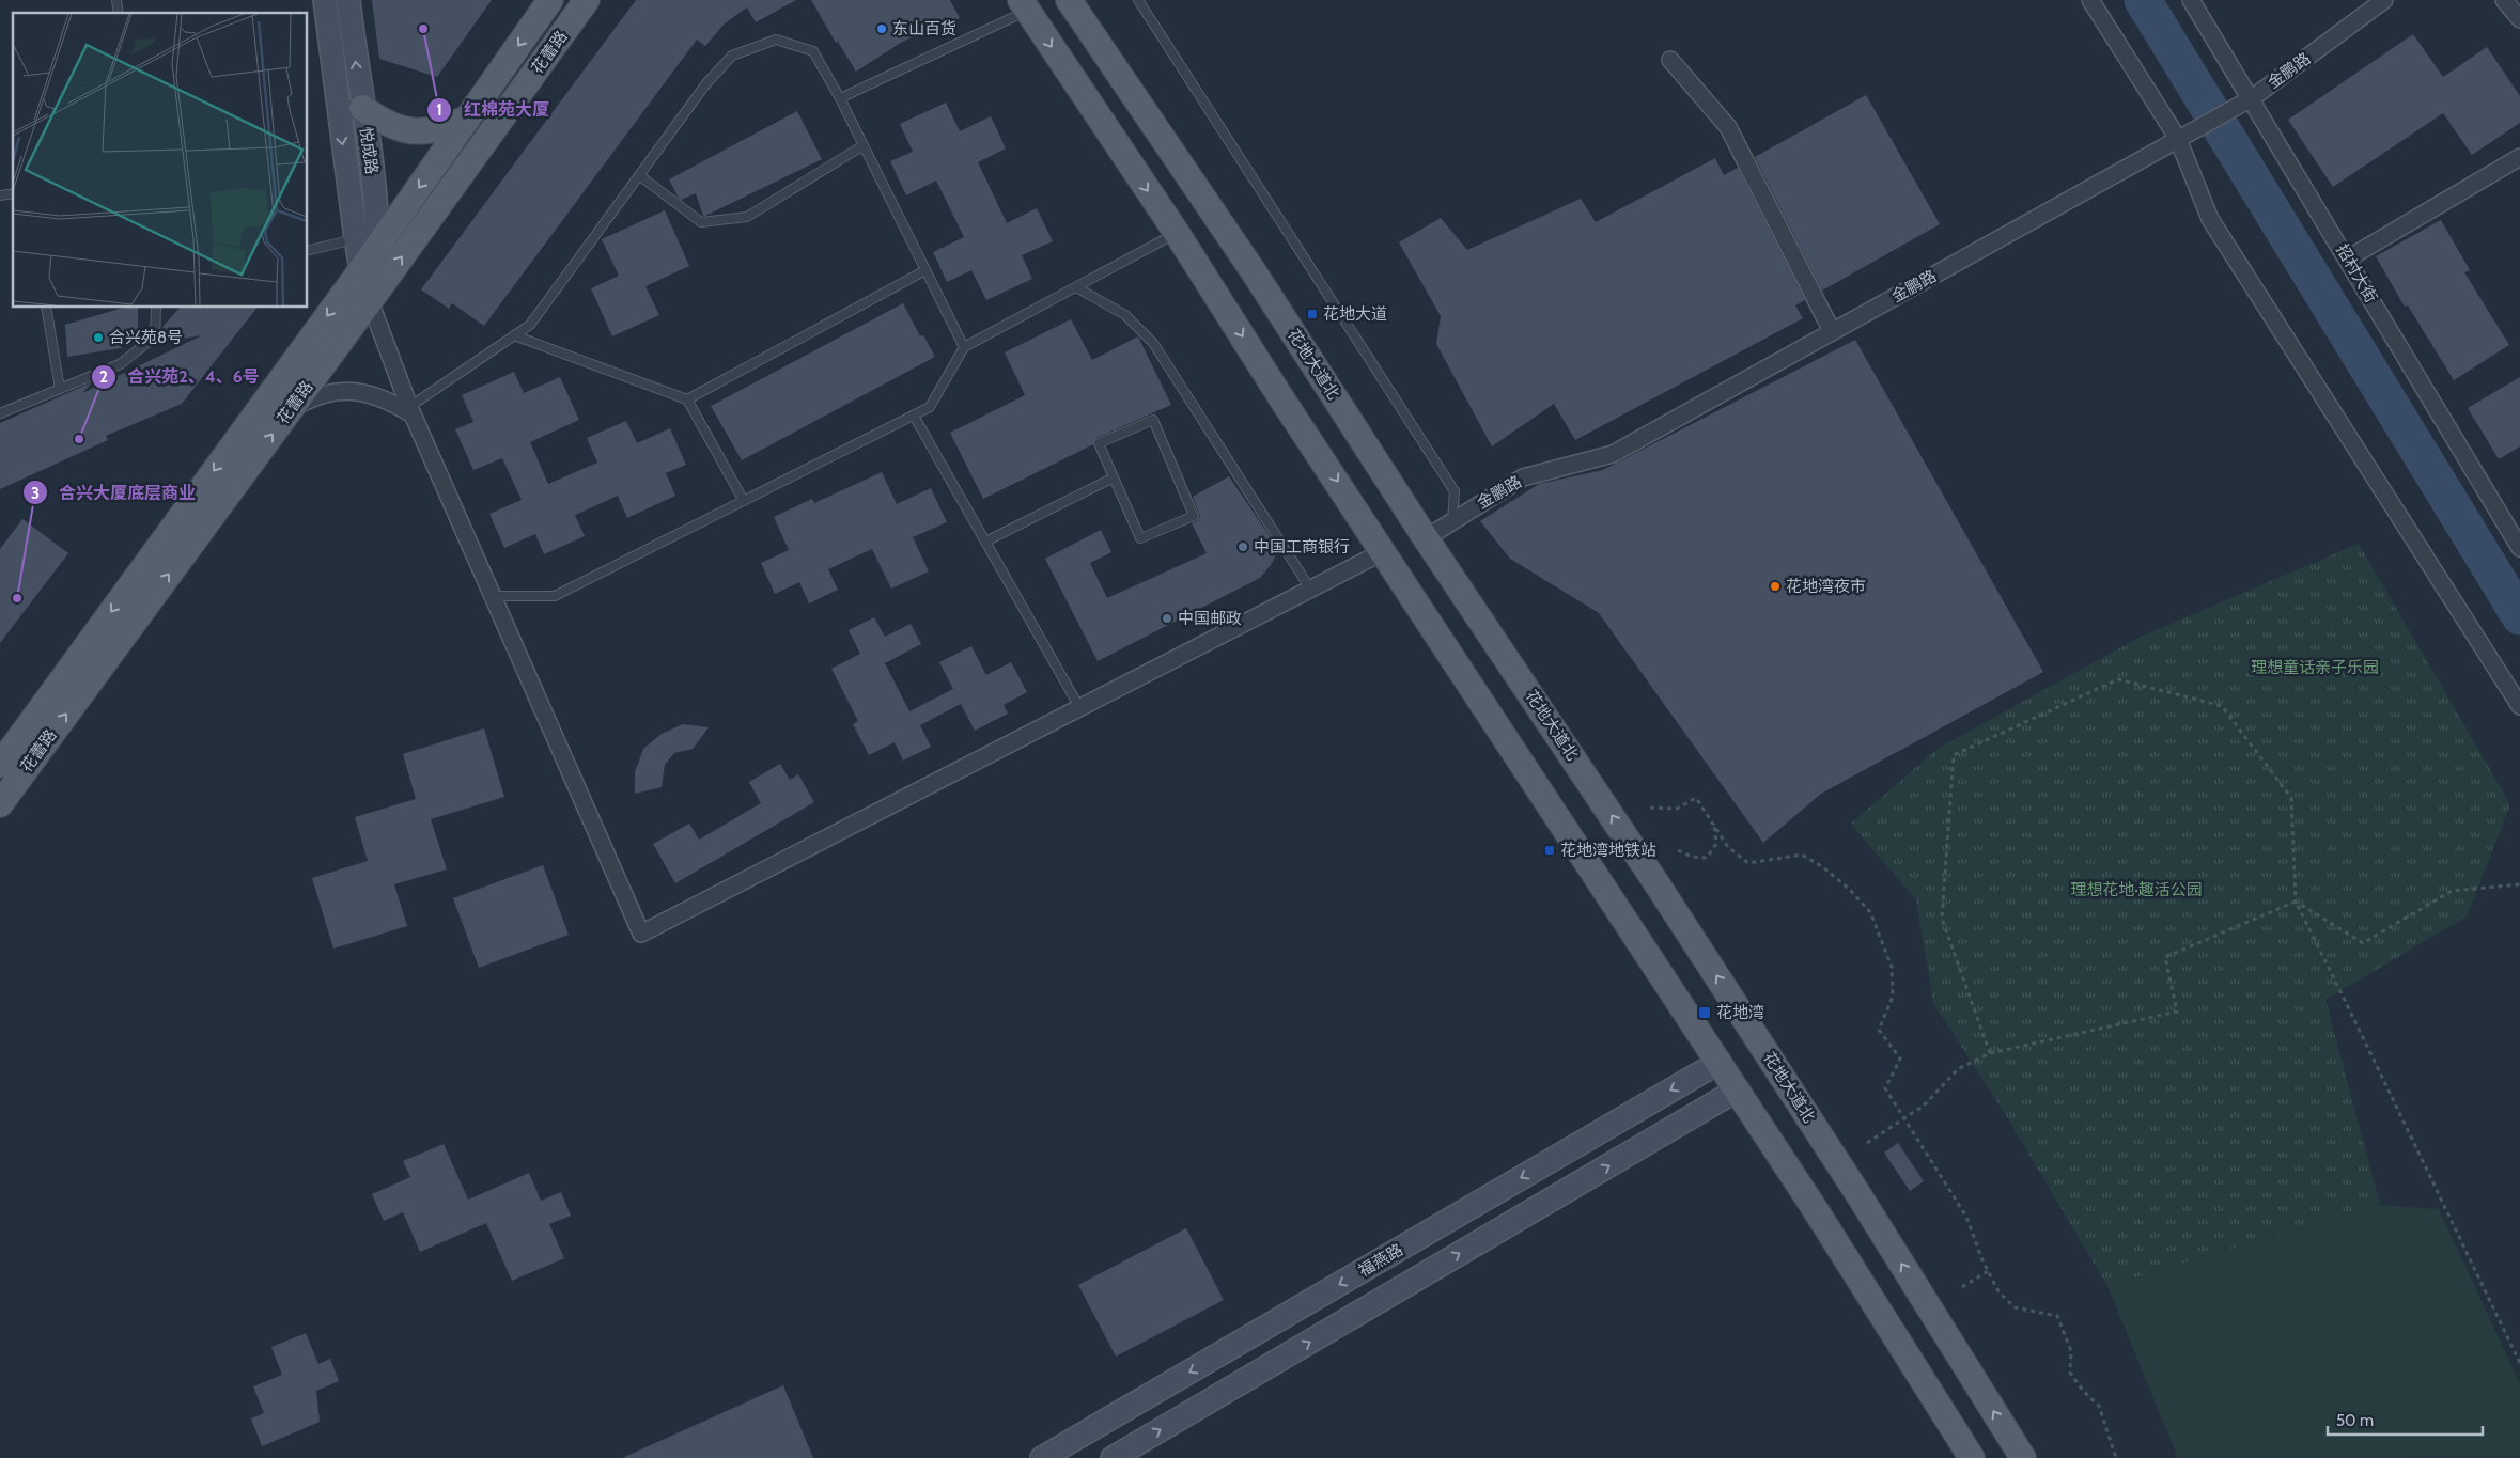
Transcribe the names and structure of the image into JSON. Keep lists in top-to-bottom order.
{
  "streets": {
    "main road": ["花蕾路", "花地大道北"],
    "street": [
      "金鹏路",
      "悦成路",
      "招村大街",
      "福燕路"
    ]
  },
  "crossings": [
    ["花蕾路", "悦成路"],
    ["金鹏路", "招村大街"],
    ["金鹏路", "花地大道北"]
  ],
  "parks": ["理想童话亲子乐园", "理想花地·趣活公园"],
  "places": {
    "other": [
      "红棉苑大厦",
      "东山百货",
      "合兴苑8号",
      "合兴苑2、4、6号",
      "中国工商银行",
      "花地湾夜市",
      "合兴大厦底层商业",
      "中国邮政"
    ],
    "transit": ["花地大道", "花地湾地铁站", "花地湾"]
  },
  "scale_bar": "50 m"
}
